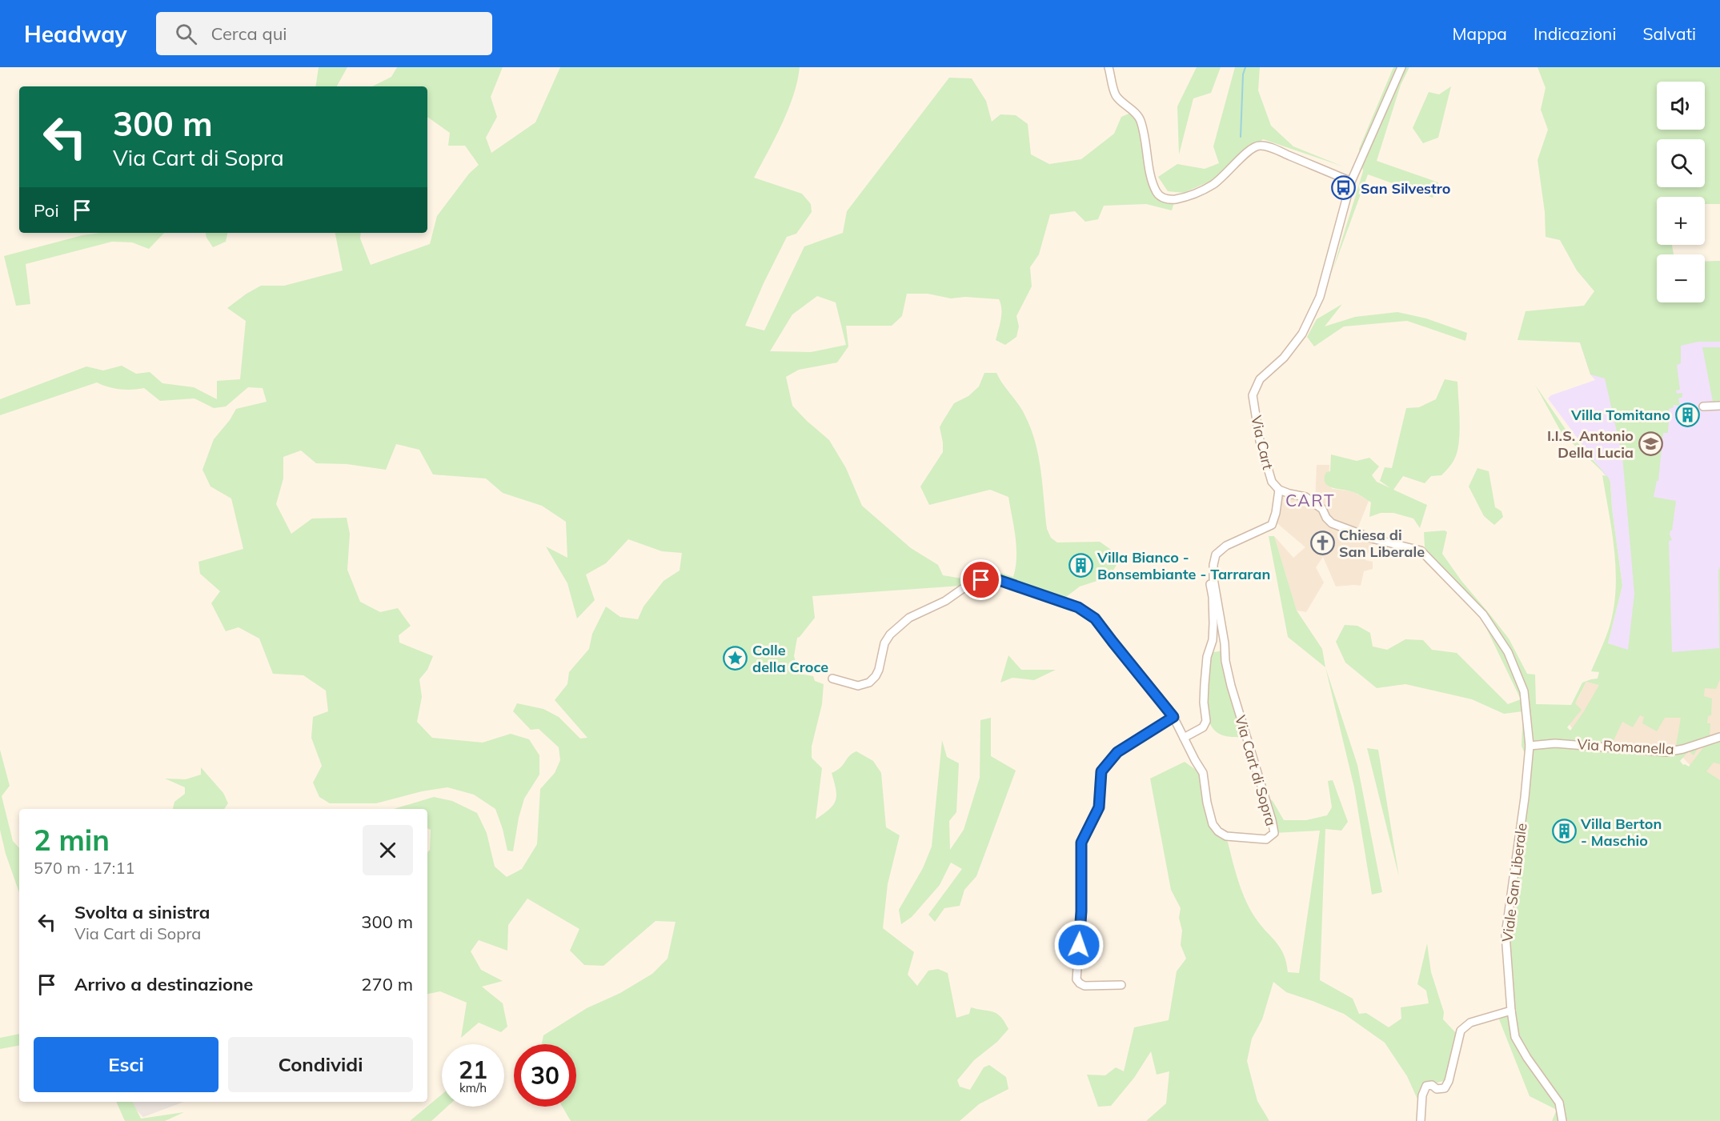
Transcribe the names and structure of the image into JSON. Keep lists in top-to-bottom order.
{
  "streets": {
    "street": [
      "Via Cart",
      "Via Romanella",
      "Via Cart di Sopra",
      "Viale San Liberale"
    ]
  },
  "crossings": [
    ["Via Romanella", "Viale San Liberale"]
  ],
  "districts": ["CART"],
  "places": {
    "bus stop": ["San Silvestro"],
    "building": ["Villa Tomitano", "Villa Bianco - Bonsembiante - Tarraran", "Villa Berton - Maschio"],
    "school or university": ["I.I.S. Antonio Della Lucia"],
    "church": ["Chiesa di San Liberale"],
    "place": ["Colle della Croce"]
  },
  "page": {
    "header": "Headway",
    "search": "Cerca qui",
    "nav": ["Mappa", "Indicazioni", "Salvati"],
    "map_buttons": ["+", "−"],
    "turn": ["300 m", "Via Cart di Sopra"],
    "then": "Poi",
    "heading": ["2 min", "570 m · 17:11"],
    "list": [
      {
        "name": "Svolta a sinistra",
        "note": "Via Cart di Sopra",
        "value": "300 m"
      },
      {
        "name": "Arrivo a destinazione",
        "value": "270 m"
      }
    ],
    "buttons": ["Esci", "Condividi"],
    "speed": "21 km/h",
    "limit": "30"
  }
}
